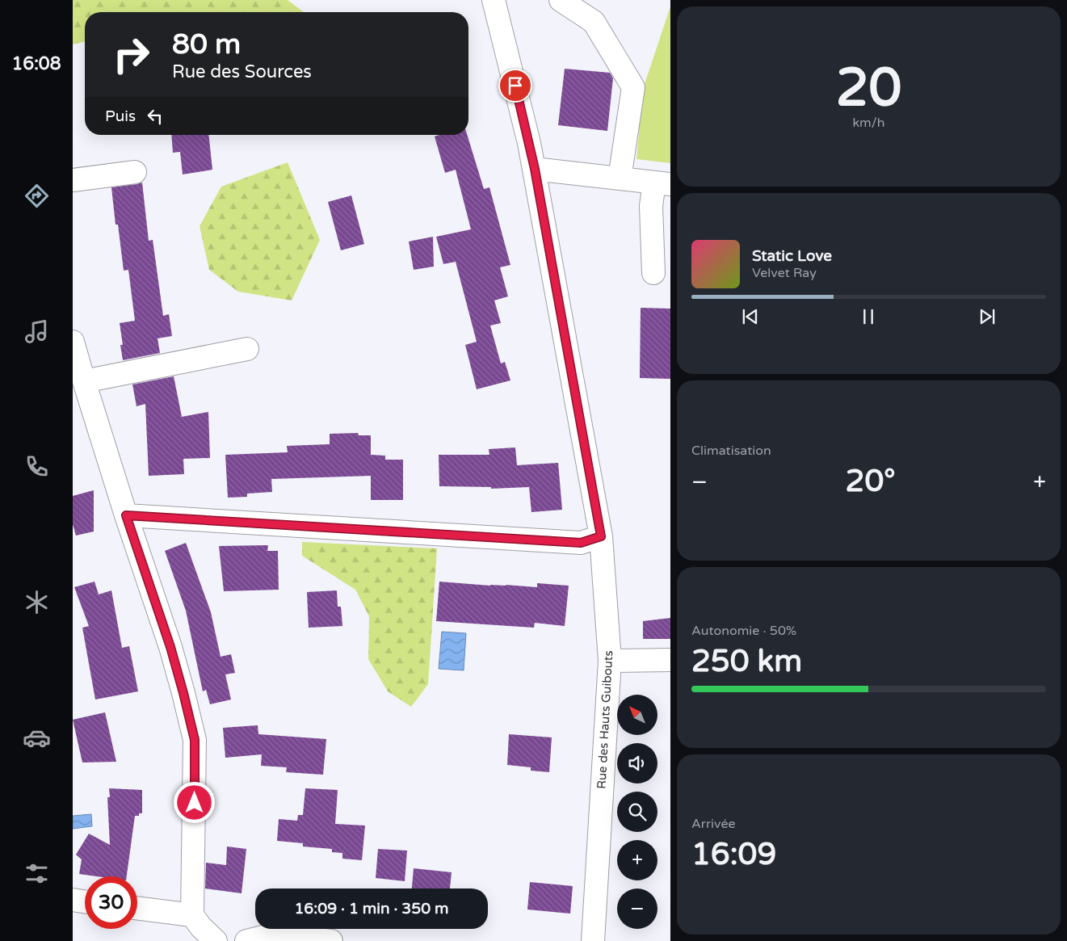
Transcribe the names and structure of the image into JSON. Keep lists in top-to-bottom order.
{
  "streets": {
    "street": ["Rue des Hauts Guibouts"]
  },
  "north": "top left",
  "page": {
    "tabs": "16:08",
    "tile": [
      ["20", "km/h"],
      "Climatisation",
      ["Autonomie · 50%", "250 km"],
      ["Arrivée", "16:09"]
    ],
    "turn": ["80 m", "Rue des Sources"],
    "then": "Puis",
    "song": ["Static Love", "Velvet Ray"],
    "heat": ["−", "20°", "+"],
    "map_buttons": ["+", "−"],
    "limit": "30",
    "trip": "16:09 · 1 min · 350 m"
  }
}
